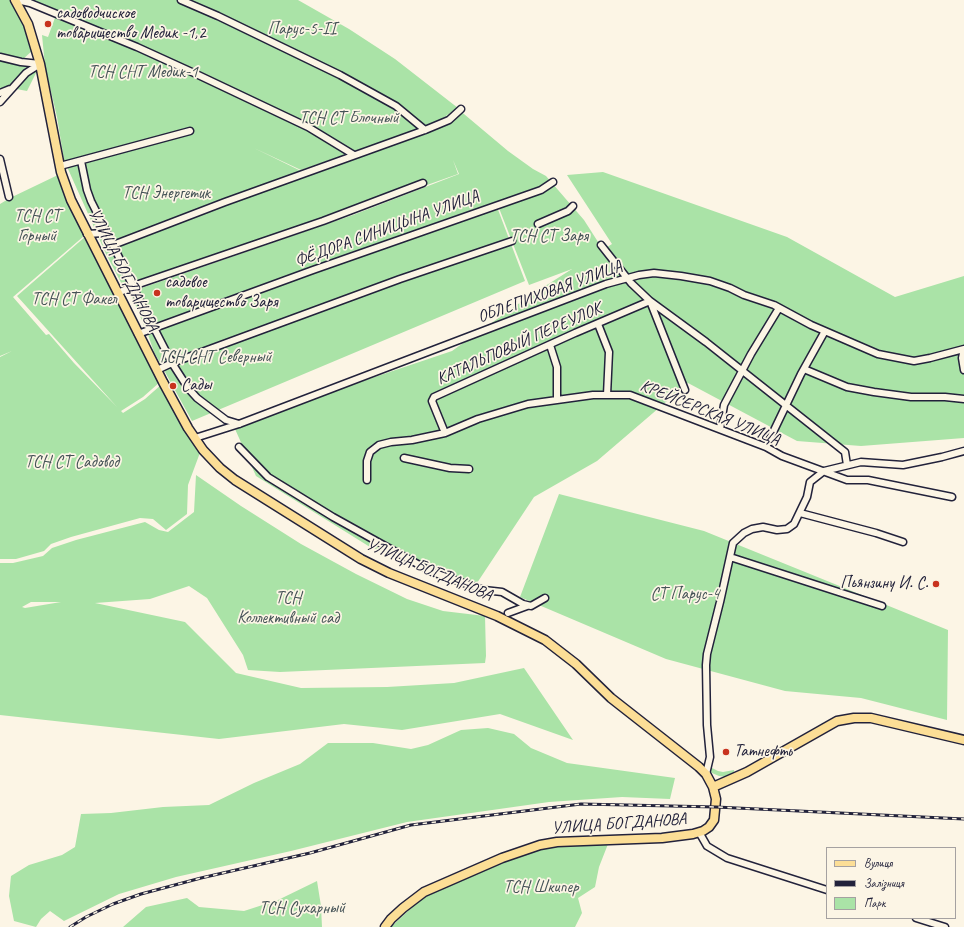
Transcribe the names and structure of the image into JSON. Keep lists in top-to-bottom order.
{
  "streets": {
    "main road": ["УЛИЦА БОГДАНОВА"],
    "street": [
      "ФЁДОРА СИНИЦЫНА УЛИЦА",
      "ОБЛЕПИХОВАЯ УЛИЦА",
      "КАТАЛЬПОВЫЙ ПЕРЕУЛОК",
      "КРЕЙСЕРСКАЯ УЛИЦА"
    ]
  },
  "crossings": [
    ["ФЁДОРА СИНИЦЫНА УЛИЦА", "УЛИЦА БОГДАНОВА"],
    ["УЛИЦА БОГДАНОВА", "ОБЛЕПИХОВАЯ УЛИЦА"],
    ["КАТАЛЬПОВЫЙ ПЕРЕУЛОК", "КРЕЙСЕРСКАЯ УЛИЦА"]
  ],
  "parks": [
    "Парус-5-II",
    "ТСН СНТ Медик-1",
    "ТСН СТ Блочный",
    "ТСН Энергетик",
    "ТСН СТ Горный",
    "ТСН СТ Заря",
    "ТСН СТ Факел",
    "ТСН СНТ Северный",
    "ТСН СТ Садовод",
    "СТ Парус-4",
    "ТСН Коллективный сад",
    "ТСН Шкипер",
    "ТСН Сухарный"
  ],
  "places": [
    "садоводчиское товарищество Медик -1,2",
    "садовое товарищество Заря",
    "Сады",
    "Пьянзину И. С.",
    "Татнефть"
  ],
  "legend": ["Вулиця", "Залізниця", "Парк"]
}
